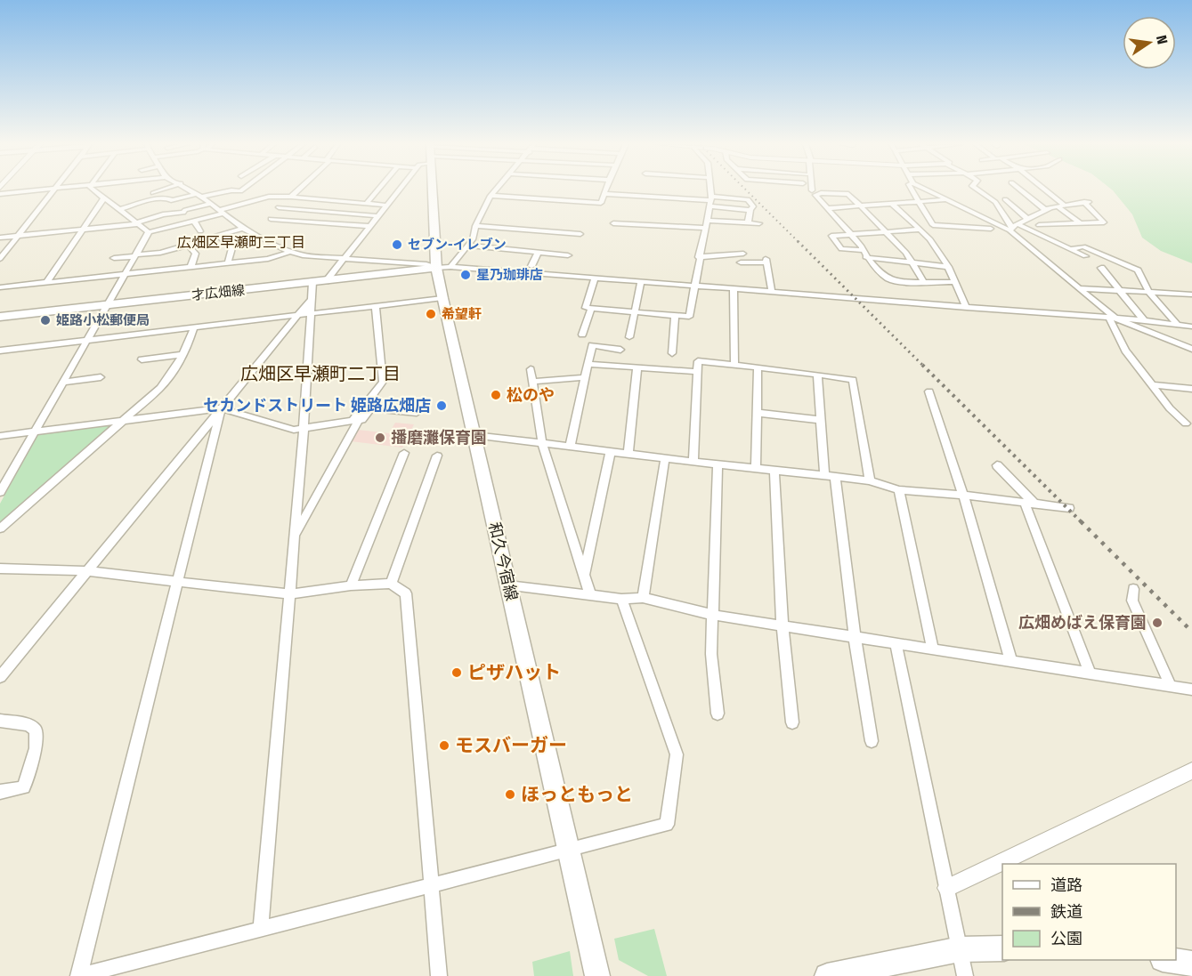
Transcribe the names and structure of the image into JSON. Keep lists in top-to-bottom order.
{
  "streets": {
    "main road": ["才広畑線", "和久今宿線"]
  },
  "crossings": [
    ["才広畑線", "和久今宿線"]
  ],
  "districts": ["広畑区早瀬町三丁目", "広畑区早瀬町二丁目"],
  "places": [
    "セブン-イレブン",
    "星乃珈琲店",
    "希望軒",
    "姫路小松郵便局",
    "松のや",
    "セカンドストリート 姫路広畑店",
    "播磨灘保育園",
    "広畑めばえ保育園",
    "ピザハット",
    "モスバーガー",
    "ほっともっと"
  ],
  "legend": ["道路", "鉄道", "公園"],
  "north": "right"
}
